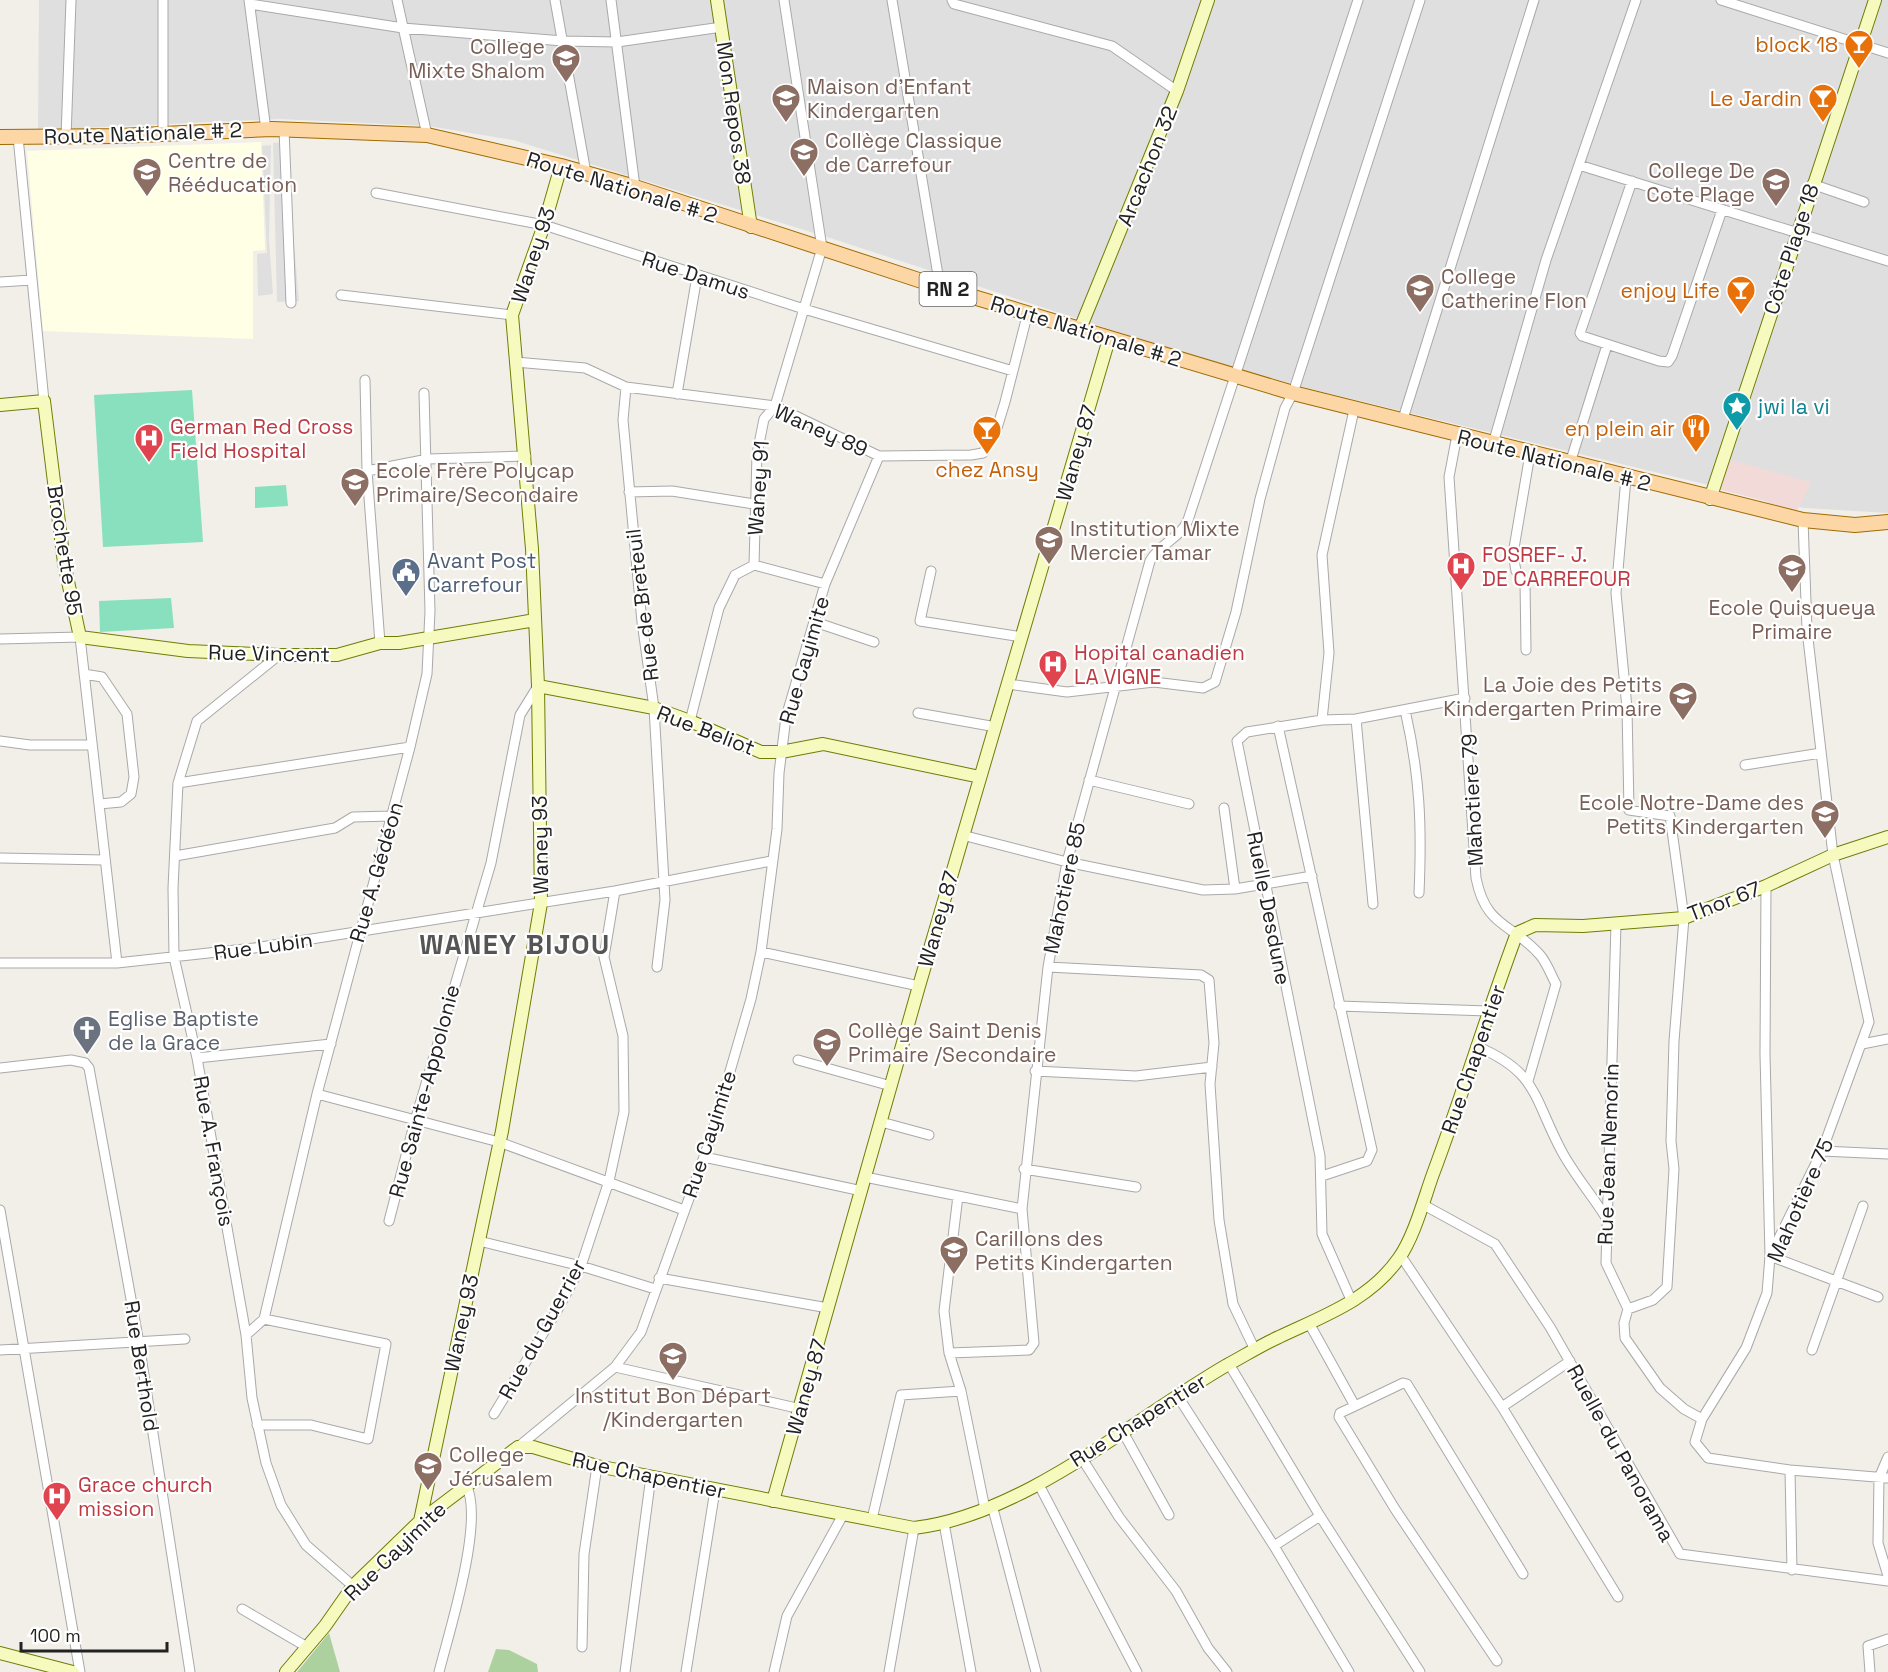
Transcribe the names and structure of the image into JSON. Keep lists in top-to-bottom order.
{
  "streets": {
    "main road": ["Route Nationale # 2", "RN 2"],
    "street": [
      "Mon Repos 38",
      "Arcachon 32",
      "Côte Plage 18",
      "Waney 93",
      "Rue Damus",
      "Waney 89",
      "Waney 87",
      "Waney 91",
      "Brochette 95",
      "Rue de Breteuil",
      "Rue Vincent",
      "Rue Cayimite",
      "Rue Beliot",
      "Mahotiere 79",
      "Rue A. Gédéon",
      "Mahotiere 85",
      "Thor 67",
      "Ruelle Desdune",
      "Rue Lubin",
      "Rue Chapentier",
      "Rue Sainte-Appolonie",
      "Rue A. François",
      "Rue Jean Nemorin",
      "Mahotière 75",
      "Rue du Guerrier",
      "Rue Berthold",
      "Ruelle du Panorama"
    ]
  },
  "crossings": [
    ["Mon Repos 38", "Route Nationale # 2"],
    ["Route Nationale # 2", "Arcachon 32"],
    ["Route Nationale # 2", "Côte Plage 18"],
    ["Route Nationale # 2", "Waney 93"],
    ["Route Nationale # 2", "Waney 89"],
    ["Route Nationale # 2", "Waney 87"],
    ["Route Nationale # 2", "Waney 91"],
    ["Route Nationale # 2", "Brochette 95"],
    ["Route Nationale # 2", "Mahotiere 79"],
    ["Route Nationale # 2", "Mahotiere 85"],
    ["Route Nationale # 2", "Mahotière 75"],
    ["Waney 93", "Rue Damus"],
    ["Waney 93", "Waney 89"],
    ["Waney 93", "Rue Vincent"],
    ["Waney 93", "Rue Cayimite"],
    ["Waney 93", "Rue Beliot"],
    ["Waney 93", "Rue Lubin"],
    ["Waney 93", "Rue Sainte-Appolonie"],
    ["Rue Damus", "Waney 89"],
    ["Rue Damus", "Waney 91"],
    ["Waney 89", "Waney 91"],
    ["Waney 89", "Rue de Breteuil"],
    ["Waney 89", "Rue Cayimite"],
    ["Waney 87", "Rue Beliot"],
    ["Waney 87", "Rue Chapentier"],
    ["Waney 91", "Rue Beliot"],
    ["Brochette 95", "Rue Vincent"],
    ["Brochette 95", "Rue Lubin"],
    ["Rue de Breteuil", "Rue Beliot"],
    ["Rue de Breteuil", "Rue Lubin"],
    ["Rue Vincent", "Rue A. Gédéon"],
    ["Rue Vincent", "Rue A. François"],
    ["Rue Cayimite", "Rue Beliot"],
    ["Rue Cayimite", "Rue Lubin"],
    ["Rue Cayimite", "Rue Chapentier"],
    ["Rue Cayimite", "Rue A. François"],
    ["Rue Beliot", "Rue Sainte-Appolonie"],
    ["Mahotiere 79", "Thor 67"],
    ["Mahotiere 79", "Ruelle Desdune"],
    ["Mahotiere 79", "Rue Chapentier"],
    ["Rue A. Gédéon", "Rue Lubin"],
    ["Thor 67", "Rue Chapentier"],
    ["Thor 67", "Rue Jean Nemorin"],
    ["Thor 67", "Mahotière 75"],
    ["Ruelle Desdune", "Rue Chapentier"],
    ["Rue Lubin", "Rue Sainte-Appolonie"],
    ["Rue Lubin", "Rue A. François"],
    ["Rue Lubin", "Rue du Guerrier"],
    ["Rue Chapentier", "Ruelle du Panorama"]
  ],
  "districts": ["WANEY BIJOU"],
  "places": {
    "bar": [
      "block 18",
      "Le Jardin",
      "enjoy Life",
      "chez Ansy"
    ],
    "school or university": [
      "College Mixte Shalom",
      "Maison d’Enfant Kindergarten",
      "Collège Classique de Carrefour",
      "Centre de Rééducation",
      "College De Cote Plage",
      "College Catherine Flon",
      "Ecole Frère Polycap Primaire/Secondaire",
      "Institution Mixte Mercier Tamar",
      "Ecole Quisqueya Primaire",
      "La Joie des Petits Kindergarten Primaire",
      "Ecole Notre-Dame des Petits Kindergarten",
      "Collège Saint Denis Primaire /Secondaire",
      "Carillons des Petits Kindergarten",
      "Institut Bon Départ /Kindergarten",
      "College Jérusalem"
    ],
    "place": ["jwi la vi"],
    "restaurant": ["en plein air"],
    "hospital": [
      "German Red Cross Field Hospital",
      "FOSREF- J. DE CARREFOUR",
      "Hopital canadien LA VIGNE",
      "Grace church mission"
    ],
    "public building": ["Avant Post Carrefour"],
    "church": ["Eglise Baptiste de la Grace"]
  },
  "scale_bar": "100 m"
}
